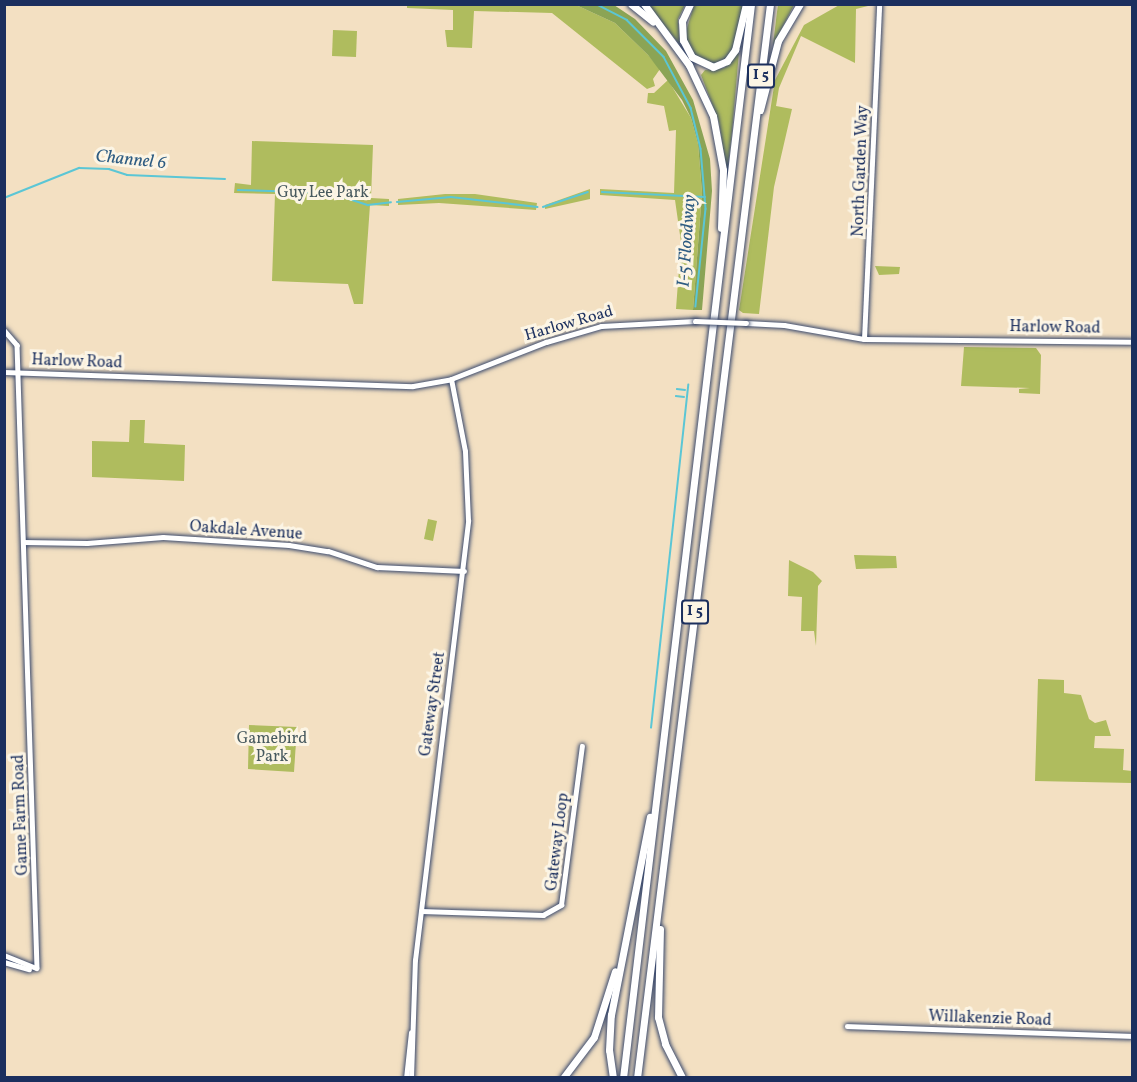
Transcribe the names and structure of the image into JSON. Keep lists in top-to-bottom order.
{
  "streets": {
    "highway": ["I 5"],
    "main road": ["Harlow Road", "Gateway Street"],
    "street": [
      "North Garden Way",
      "Oakdale Avenue",
      "Game Farm Road",
      "Gateway Loop",
      "Willakenzie Road"
    ]
  },
  "crossings": [
    ["North Garden Way", "Harlow Road"],
    ["Harlow Road", "Gateway Street"],
    ["Harlow Road", "Game Farm Road"],
    ["Oakdale Avenue", "Gateway Street"],
    ["Oakdale Avenue", "Game Farm Road"],
    ["Gateway Street", "Gateway Loop"]
  ],
  "water": ["Channel 6", "I-5 Floodway"],
  "parks": ["Guy Lee Park", "Gamebird Park"]
}
